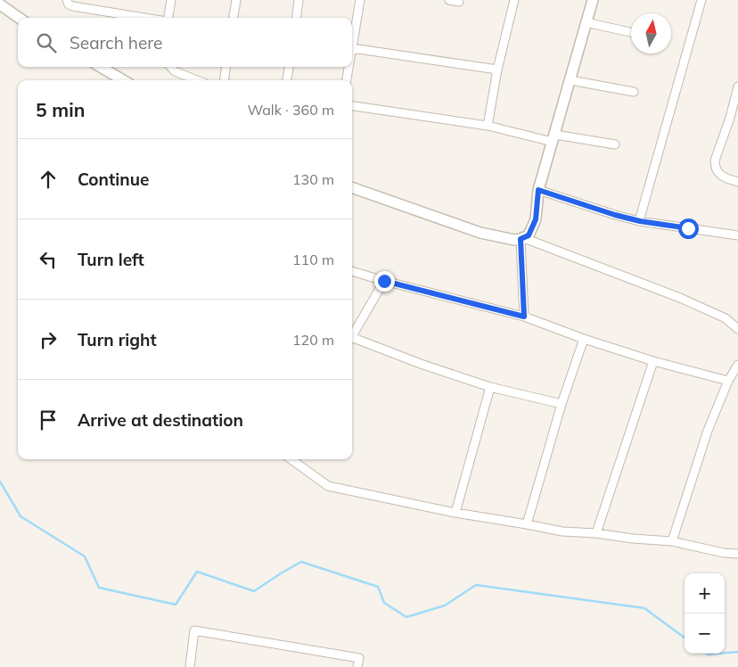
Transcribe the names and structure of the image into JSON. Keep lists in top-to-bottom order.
{
  "north": "top",
  "page": {
    "search": "Search here",
    "heading": ["5 min", "Walk · 360 m"],
    "list": [
      ["Continue", "130 m"],
      ["Turn left", "110 m"],
      ["Turn right", "120 m"],
      "Arrive at destination"
    ],
    "map_buttons": ["+", "−"]
  }
}
